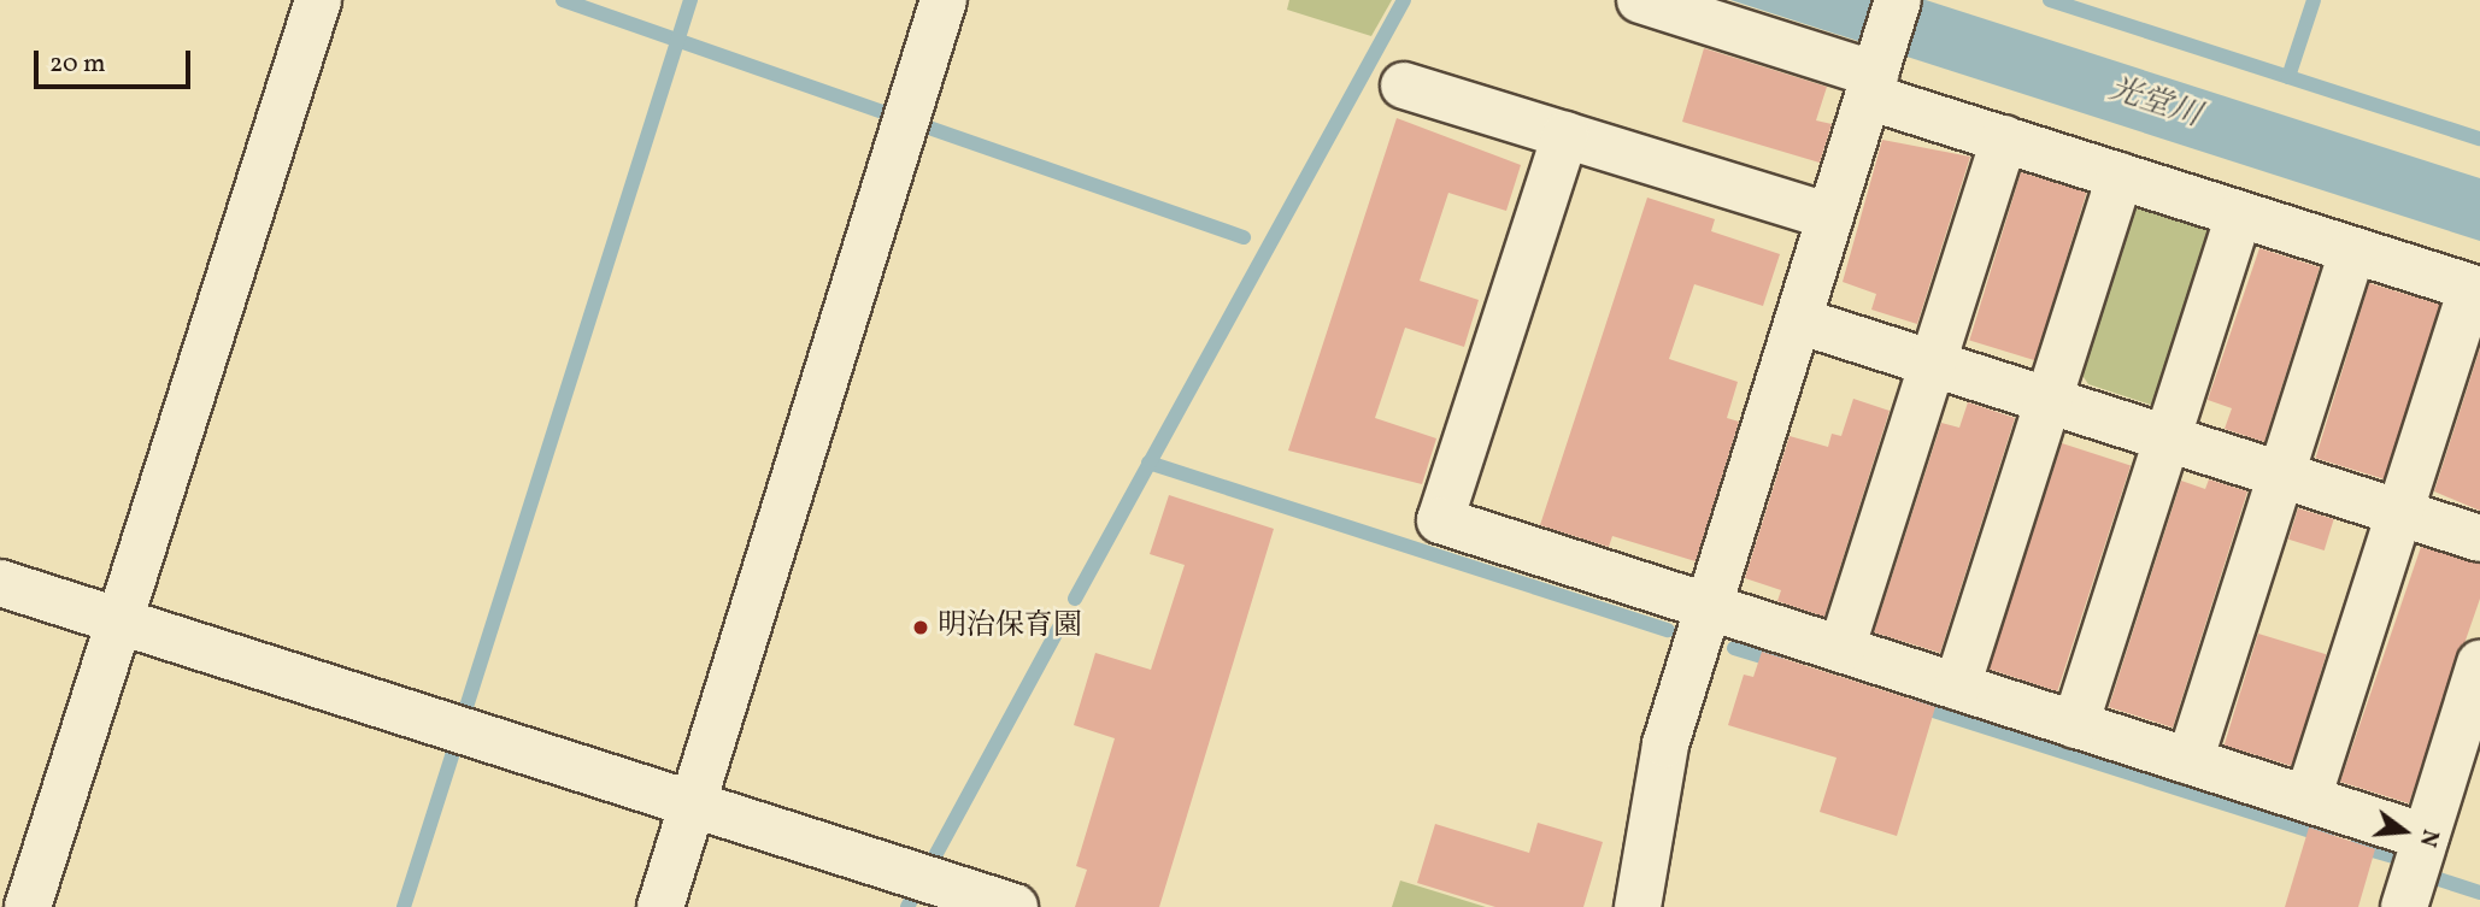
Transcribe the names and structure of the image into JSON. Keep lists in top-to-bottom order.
{
  "water": ["光堂川"],
  "places": ["明治保育園"],
  "scale_bar": "20 m",
  "north": "right"
}
